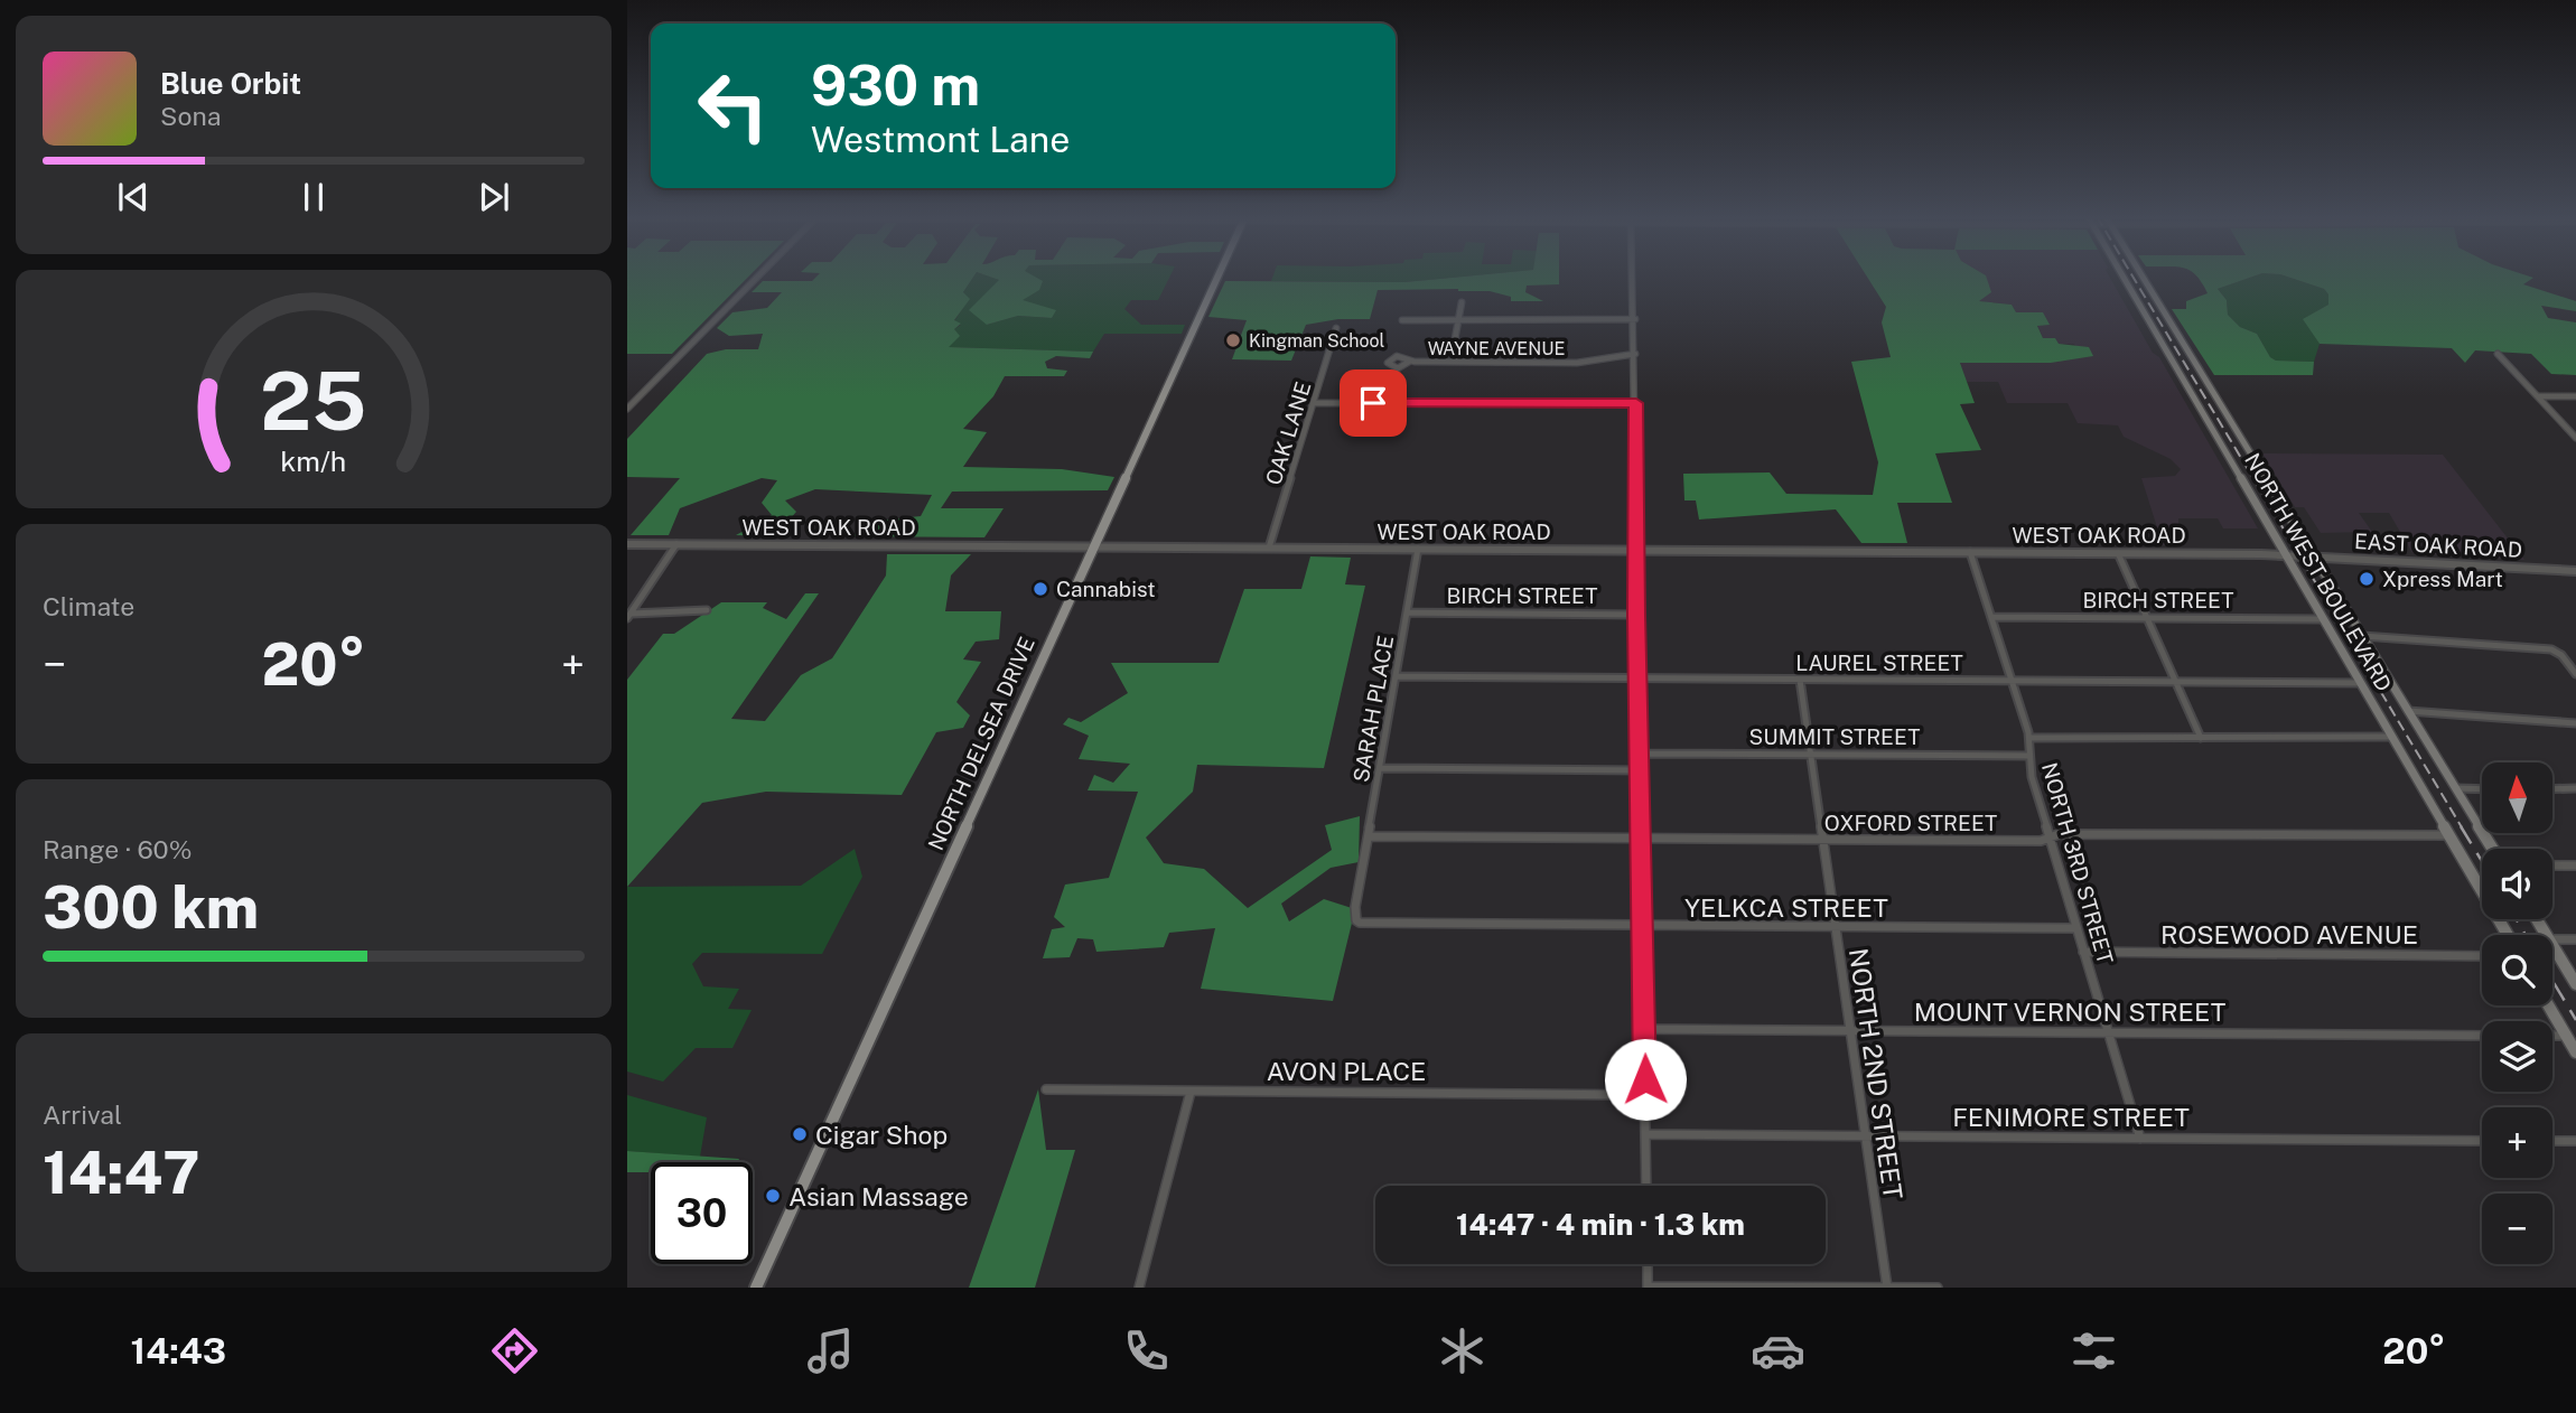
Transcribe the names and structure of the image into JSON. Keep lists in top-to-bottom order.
{
  "streets": {
    "main road": ["NORTH WEST BOULEVARD", "NORTH DELSEA DRIVE"],
    "street": [
      "WAYNE AVENUE",
      "OAK LANE",
      "WEST OAK ROAD",
      "EAST OAK ROAD",
      "BIRCH STREET",
      "LAUREL STREET",
      "SARAH PLACE",
      "SUMMIT STREET",
      "OXFORD STREET",
      "NORTH 3RD STREET",
      "YELKCA STREET",
      "ROSEWOOD AVENUE",
      "MOUNT VERNON STREET",
      "AVON PLACE",
      "NORTH 2ND STREET",
      "FENIMORE STREET"
    ]
  },
  "crossings": [
    ["OAK LANE", "WEST OAK ROAD"],
    ["WEST OAK ROAD", "EAST OAK ROAD"],
    ["WEST OAK ROAD", "NORTH WEST BOULEVARD"],
    ["WEST OAK ROAD", "SARAH PLACE"],
    ["WEST OAK ROAD", "NORTH DELSEA DRIVE"],
    ["WEST OAK ROAD", "NORTH 3RD STREET"],
    ["NORTH WEST BOULEVARD", "BIRCH STREET"],
    ["NORTH WEST BOULEVARD", "LAUREL STREET"],
    ["NORTH WEST BOULEVARD", "OXFORD STREET"],
    ["BIRCH STREET", "SARAH PLACE"],
    ["BIRCH STREET", "NORTH 3RD STREET"],
    ["LAUREL STREET", "SARAH PLACE"],
    ["LAUREL STREET", "NORTH 3RD STREET"],
    ["LAUREL STREET", "NORTH 2ND STREET"],
    ["SARAH PLACE", "OXFORD STREET"],
    ["SARAH PLACE", "YELKCA STREET"],
    ["SUMMIT STREET", "NORTH 3RD STREET"],
    ["SUMMIT STREET", "NORTH 2ND STREET"],
    ["OXFORD STREET", "NORTH 3RD STREET"],
    ["OXFORD STREET", "NORTH 2ND STREET"],
    ["NORTH 3RD STREET", "YELKCA STREET"],
    ["NORTH 3RD STREET", "ROSEWOOD AVENUE"],
    ["NORTH 3RD STREET", "MOUNT VERNON STREET"],
    ["NORTH 3RD STREET", "FENIMORE STREET"],
    ["YELKCA STREET", "NORTH 2ND STREET"],
    ["MOUNT VERNON STREET", "NORTH 2ND STREET"],
    ["NORTH 2ND STREET", "FENIMORE STREET"]
  ],
  "places": [
    "Kingman School",
    "Xpress Mart",
    "Cannabist",
    "Cigar Shop",
    "Asian Massage"
  ],
  "north": "top",
  "page": {
    "turn": ["930 m", "Westmont Lane"],
    "song": ["Blue Orbit", "Sona"],
    "tile": [
      "Climate",
      ["Range · 60%", "300 km"],
      ["Arrival", "14:47"]
    ],
    "heat": ["−", "20°", "+"],
    "map_buttons": ["+", "−"],
    "limit": "30",
    "trip": "14:47 · 4 min · 1.3 km",
    "tabs": ["14:43", "20°"],
    "gauge": ["25", "km/h"]
  }
}
